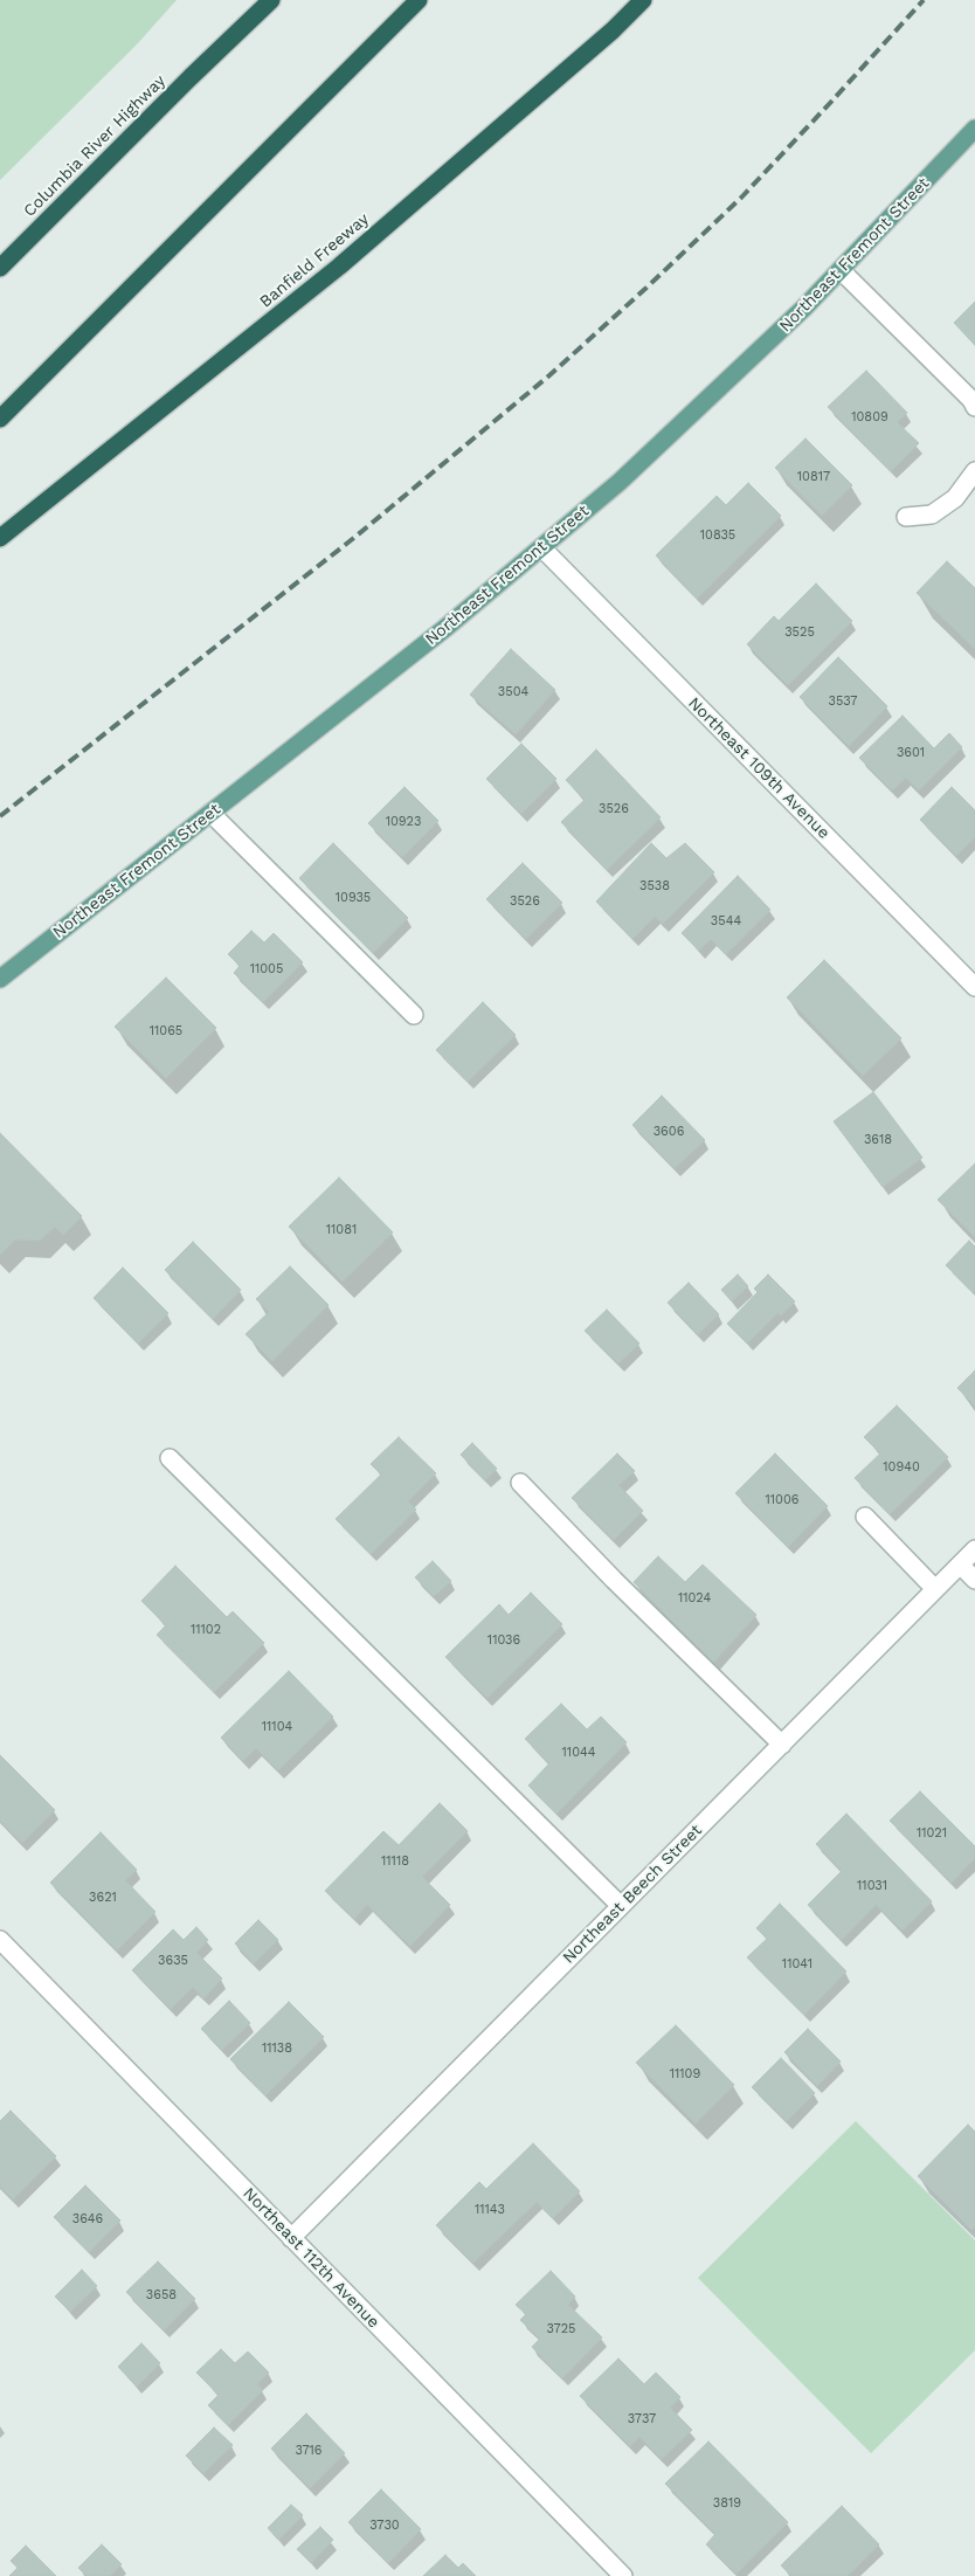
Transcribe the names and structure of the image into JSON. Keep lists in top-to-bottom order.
{
  "streets": {
    "highway": ["Columbia River Highway", "Banfield Freeway"],
    "main road": ["Northeast Fremont Street"],
    "street": ["Northeast 109th Avenue", "Northeast Beech Street", "Northeast 112th Avenue"]
  },
  "crossings": [
    ["Northeast Fremont Street", "Northeast 109th Avenue"],
    ["Northeast Beech Street", "Northeast 112th Avenue"]
  ],
  "house_numbers": [
    "10809",
    "10817",
    "10835",
    "3525",
    "3504",
    "3537",
    "3601",
    "3526",
    "10923",
    "3538",
    "10935",
    "3526",
    "3544",
    "11005",
    "11065",
    "3606",
    "3618",
    "11081",
    "10940",
    "11006",
    "11024",
    "11102",
    "11036",
    "11104",
    "11044",
    "11021",
    "11118",
    "11031",
    "3621",
    "3635",
    "11041",
    "11138",
    "11109",
    "11143",
    "3646",
    "3658",
    "3725",
    "3737",
    "3716",
    "3819",
    "3730"
  ]
}
